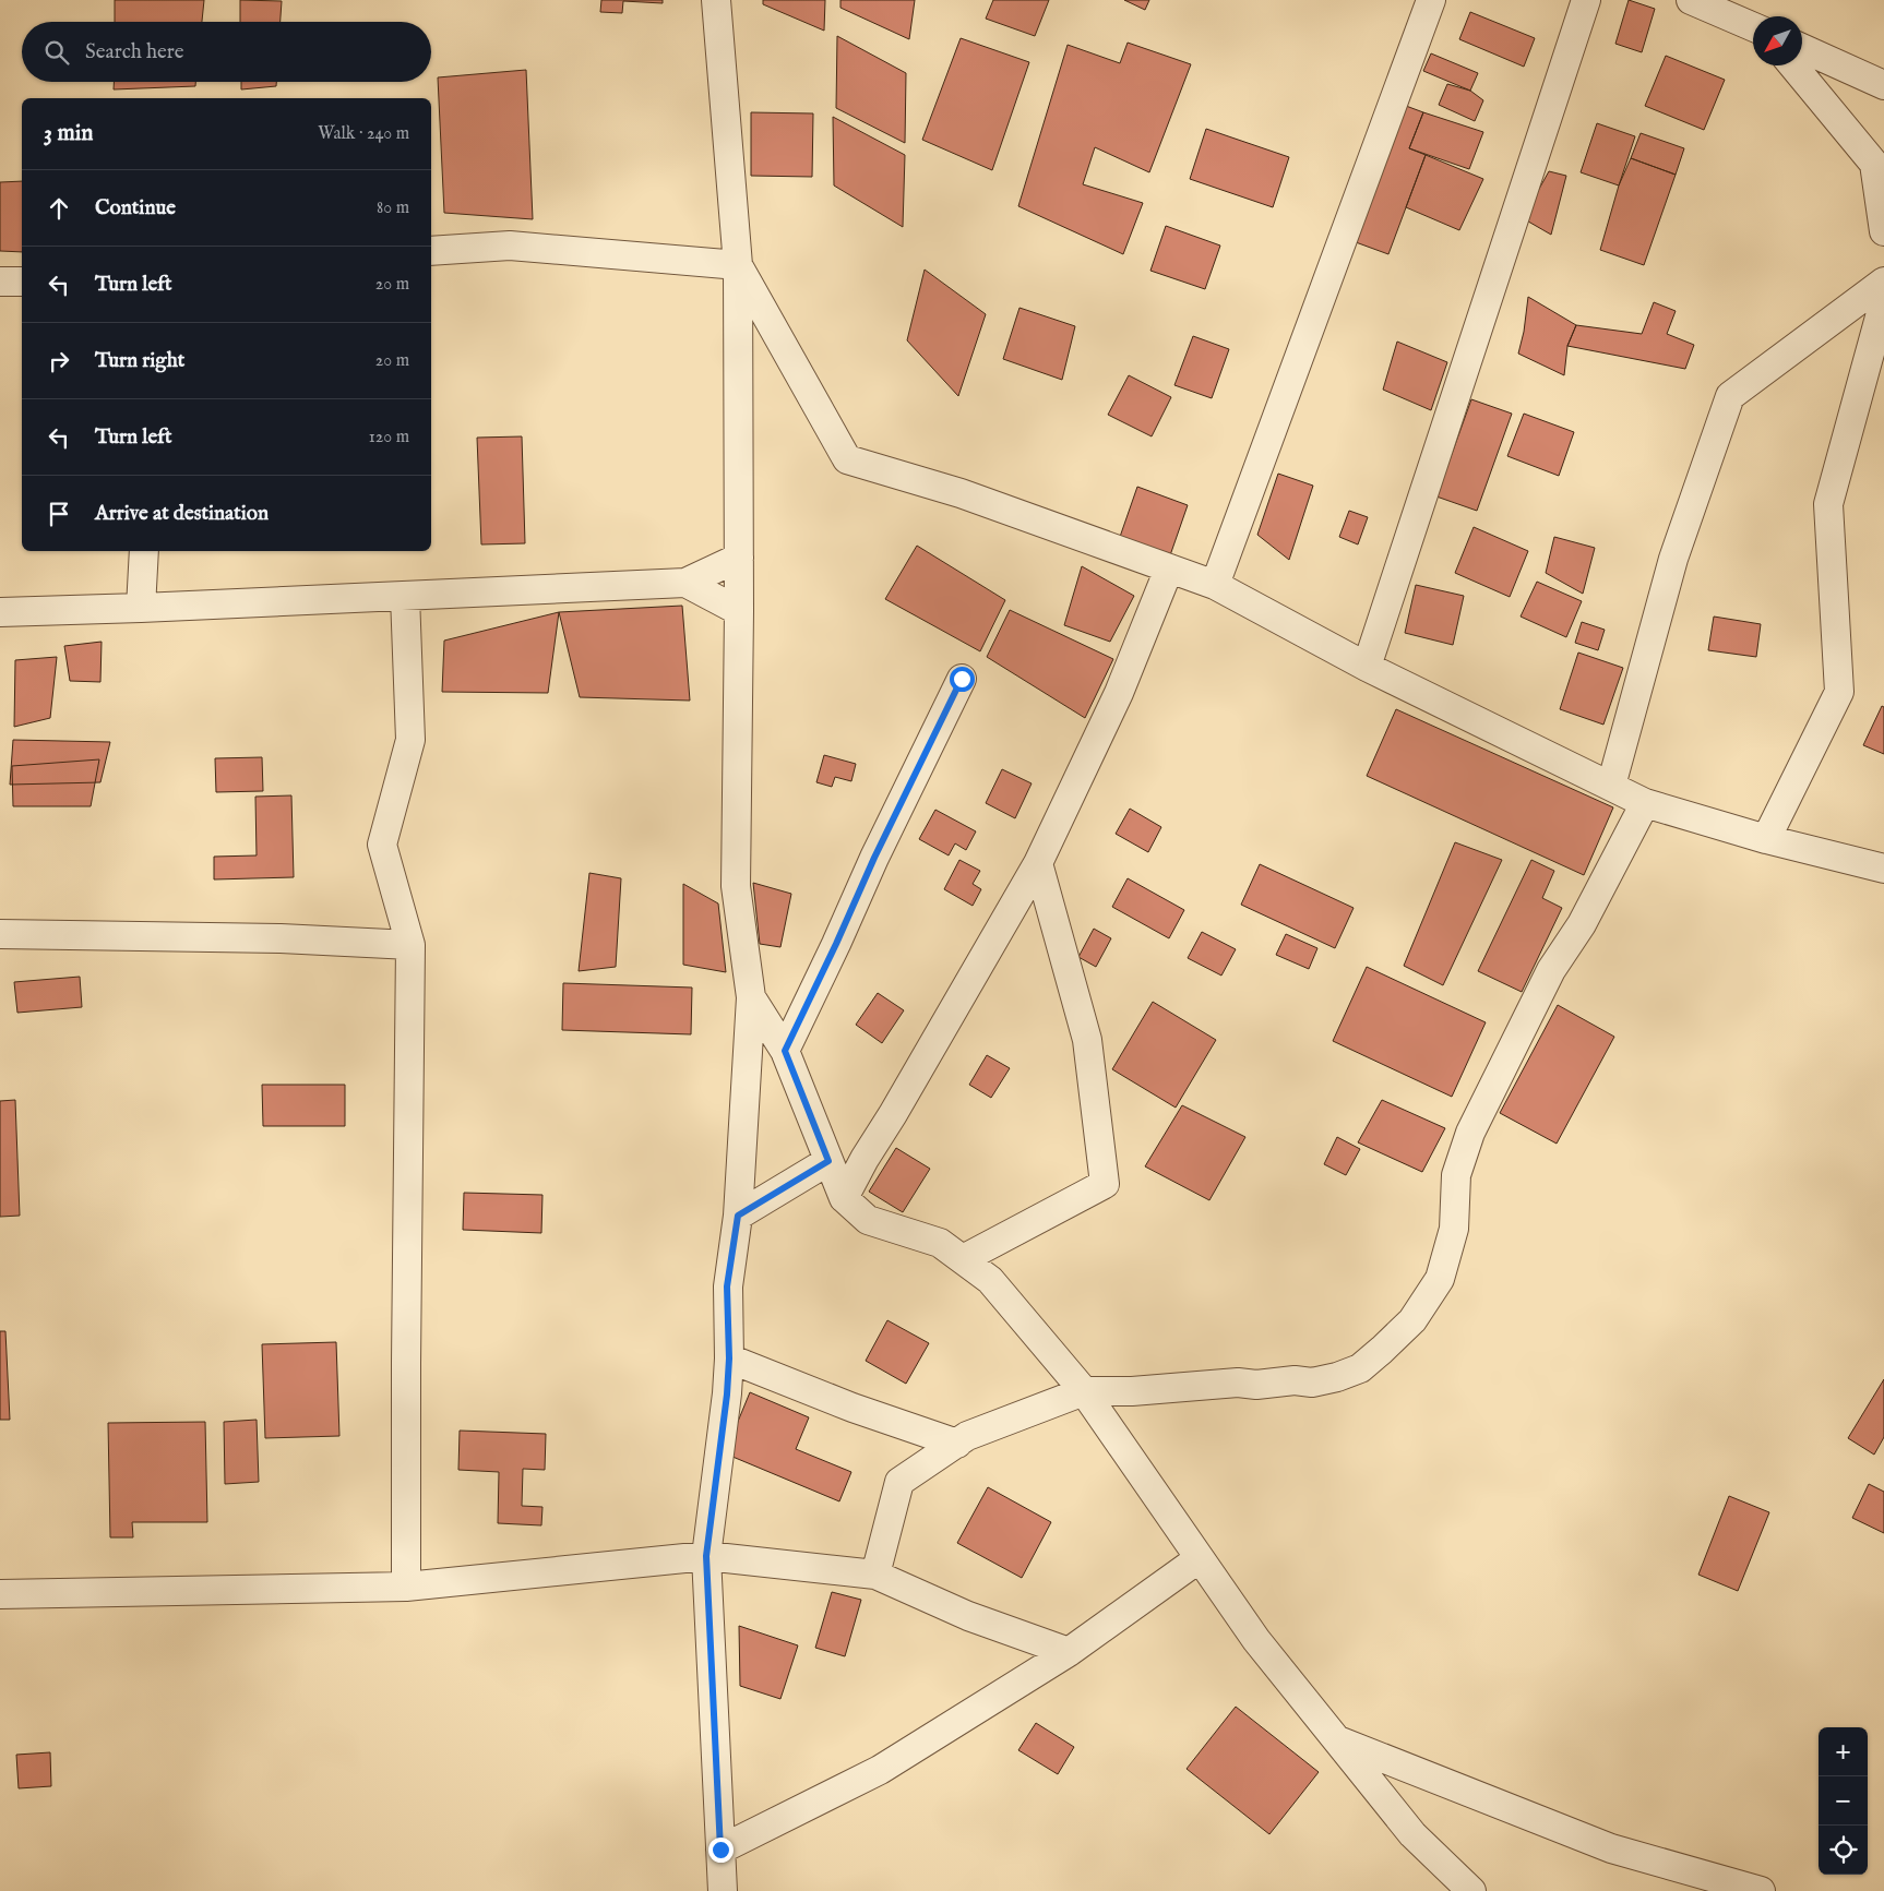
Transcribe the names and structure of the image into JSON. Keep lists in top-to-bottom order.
{
  "north": "bottom left",
  "page": {
    "search": "Search here",
    "heading": ["3 min", "Walk · 240 m"],
    "list": [
      ["Continue", "80 m"],
      ["Turn left", "20 m"],
      ["Turn right", "20 m"],
      ["Turn left", "120 m"],
      "Arrive at destination"
    ],
    "map_buttons": ["+", "−"]
  }
}
